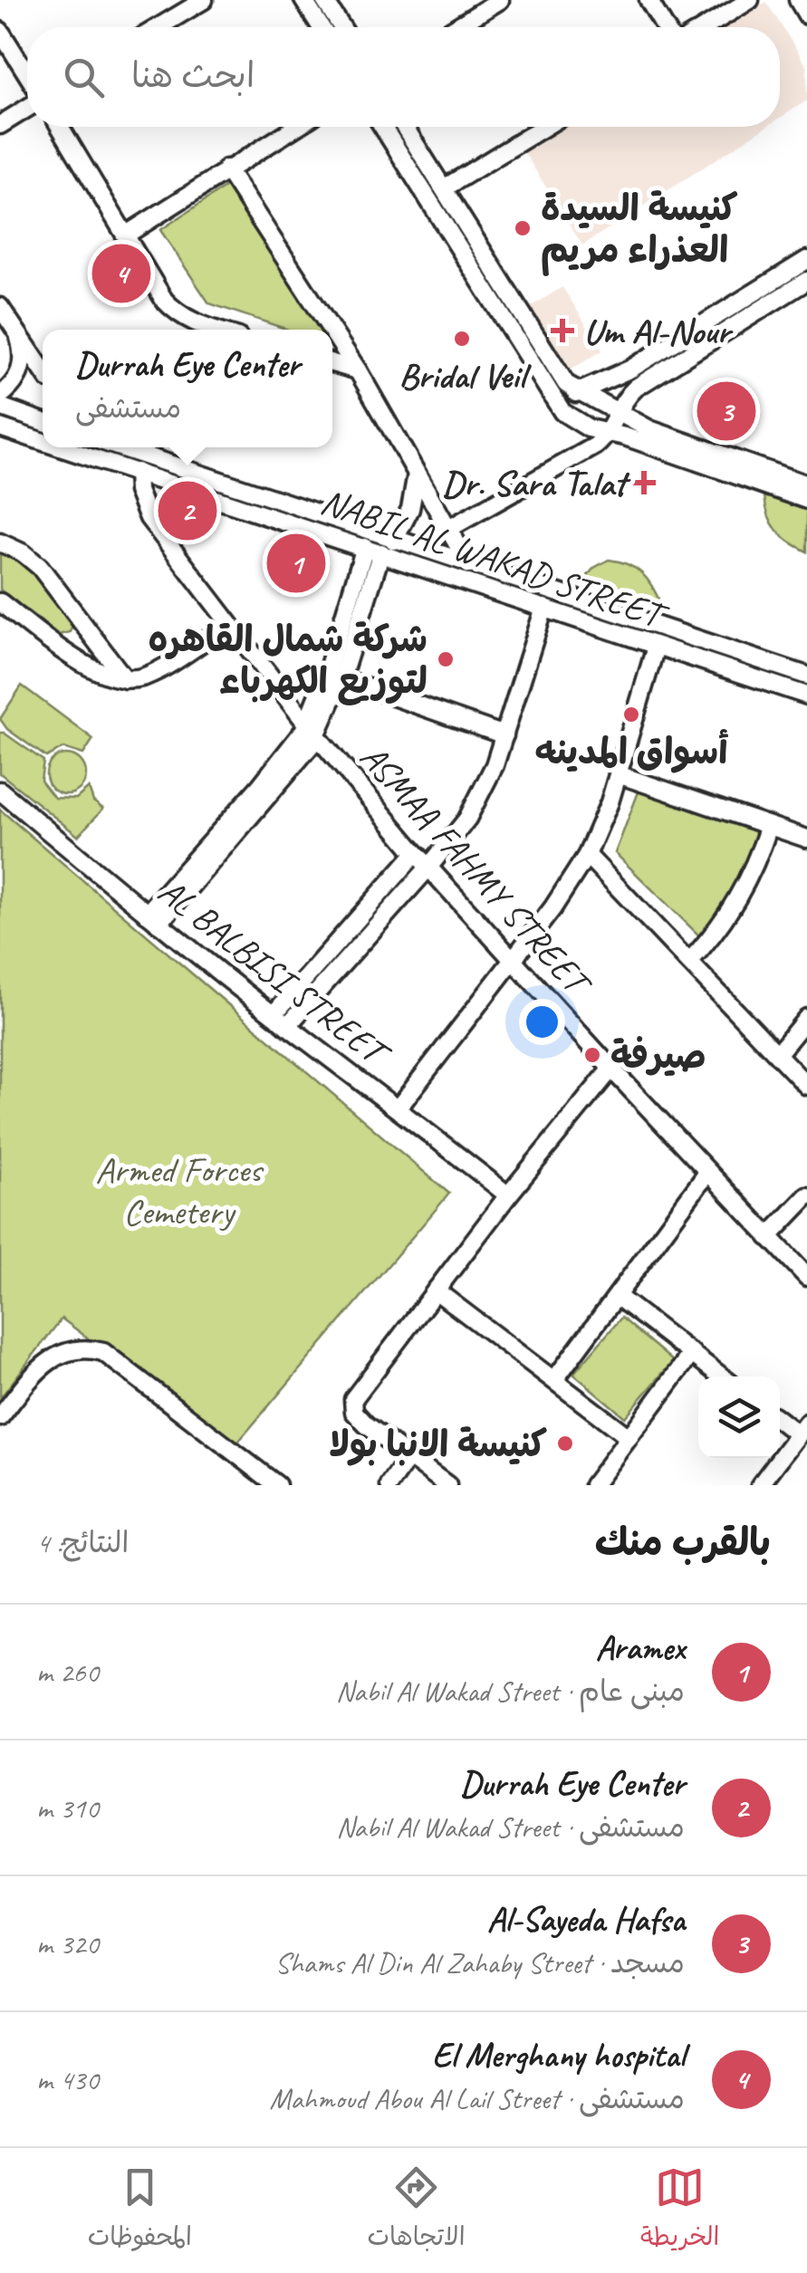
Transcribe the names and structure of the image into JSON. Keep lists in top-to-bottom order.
{
  "streets": {
    "street": ["NABIL AL WAKAD STREET", "ASMAA FAHMY STREET", "AL BALBISI STREET"]
  },
  "crossings": [
    ["NABIL AL WAKAD STREET", "ASMAA FAHMY STREET"]
  ],
  "parks": ["Armed Forces Cemetery"],
  "places": {
    "other": [
      "كنيسة السيدة العذراء مريم",
      "Bridal Veil",
      "شركة شمال القاهره لتوزيع الكهرباء",
      "أسواق المدينه",
      "صيرفة",
      "كنيسة الانبا بولا"
    ],
    "health": ["Um Al-Nour", "Dr. Sara Talat"]
  },
  "page": {
    "search": "ابحث هنا",
    "pins": [
      "4",
      "3",
      "2",
      "1"
    ],
    "popup": ["Durrah Eye Center", "مستشفى"],
    "heading": ["بالقرب منك", "النتائج: 4"],
    "list": [
      {
        "mark": "1",
        "name": "Aramex",
        "note": "مبنى عام · Nabil Al Wakad Street",
        "value": "260 m"
      },
      {
        "mark": "2",
        "name": "Durrah Eye Center",
        "note": "مستشفى · Nabil Al Wakad Street",
        "value": "310 m"
      },
      {
        "mark": "3",
        "name": "Al-Sayeda Hafsa",
        "note": "مسجد · Shams Al Din Al Zahaby Street",
        "value": "320 m"
      },
      {
        "mark": "4",
        "name": "El Merghany hospital",
        "note": "مستشفى · Mahmoud Abou Al Lail Street",
        "value": "430 m"
      }
    ],
    "nav": ["الخريطة", "الاتجاهات", "المحفوظات"]
  }
}
